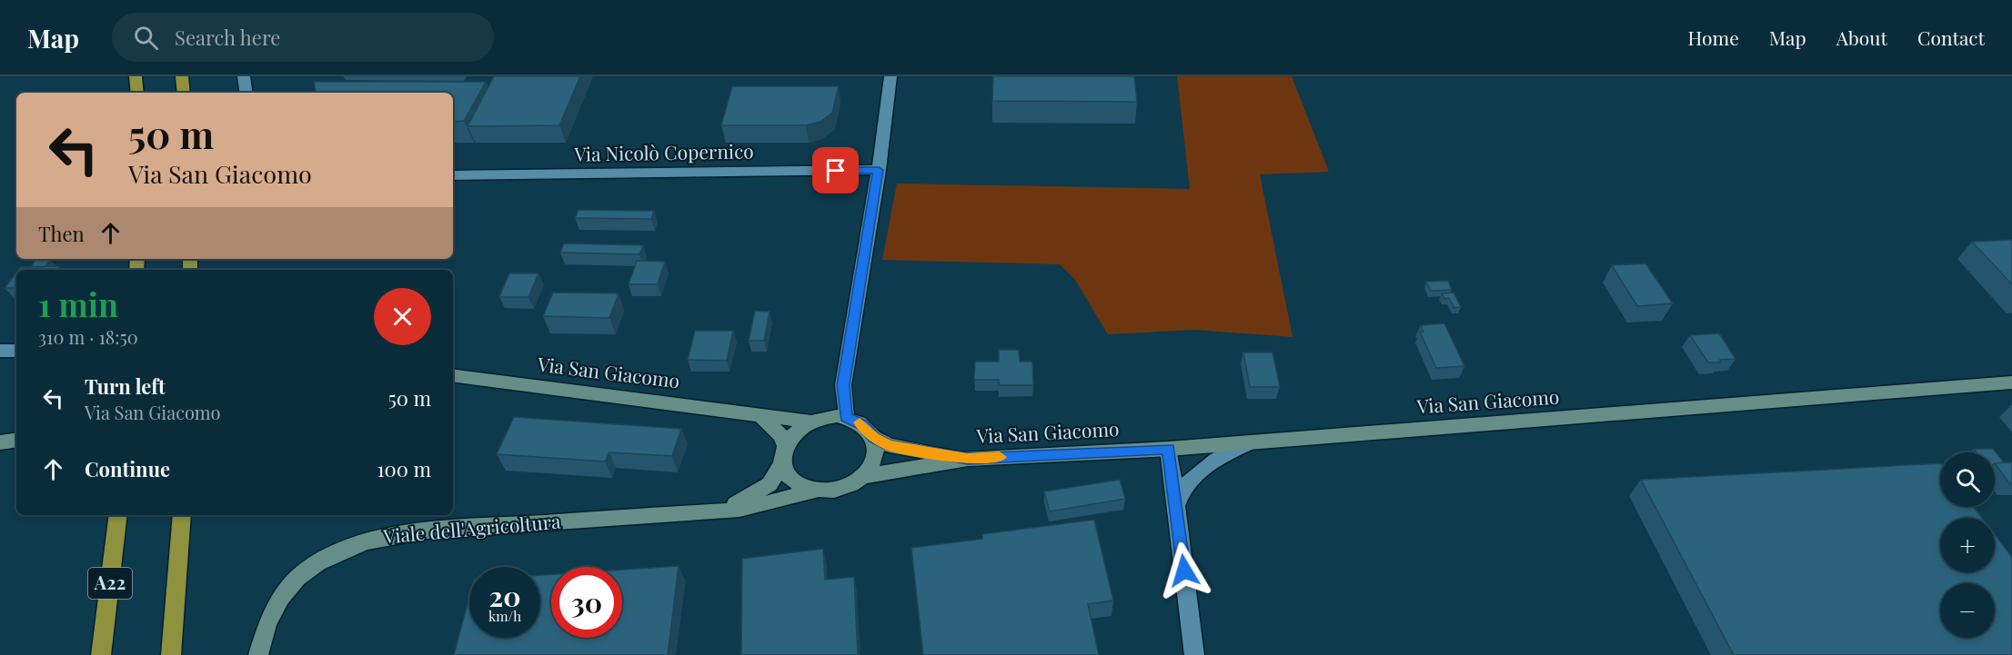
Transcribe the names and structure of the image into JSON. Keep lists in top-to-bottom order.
{
  "streets": {
    "highway": ["A22"],
    "street": ["Via Nicolò Copernico", "Via San Giacomo", "Viale dell'Agricoltura"]
  },
  "crossings": [
    ["Via San Giacomo", "Viale dell'Agricoltura"]
  ],
  "page": {
    "header": "Map",
    "search": "Search here",
    "nav": [
      "Home",
      "Map",
      "About",
      "Contact"
    ],
    "turn": ["50 m", "Via San Giacomo"],
    "then": "Then",
    "heading": ["1 min", "310 m · 18:50"],
    "list": [
      {
        "name": "Turn left",
        "note": "Via San Giacomo",
        "value": "50 m"
      },
      {
        "name": "Continue",
        "value": "100 m"
      }
    ],
    "map_buttons": ["+", "−"],
    "speed": "20 km/h",
    "limit": "30"
  }
}
